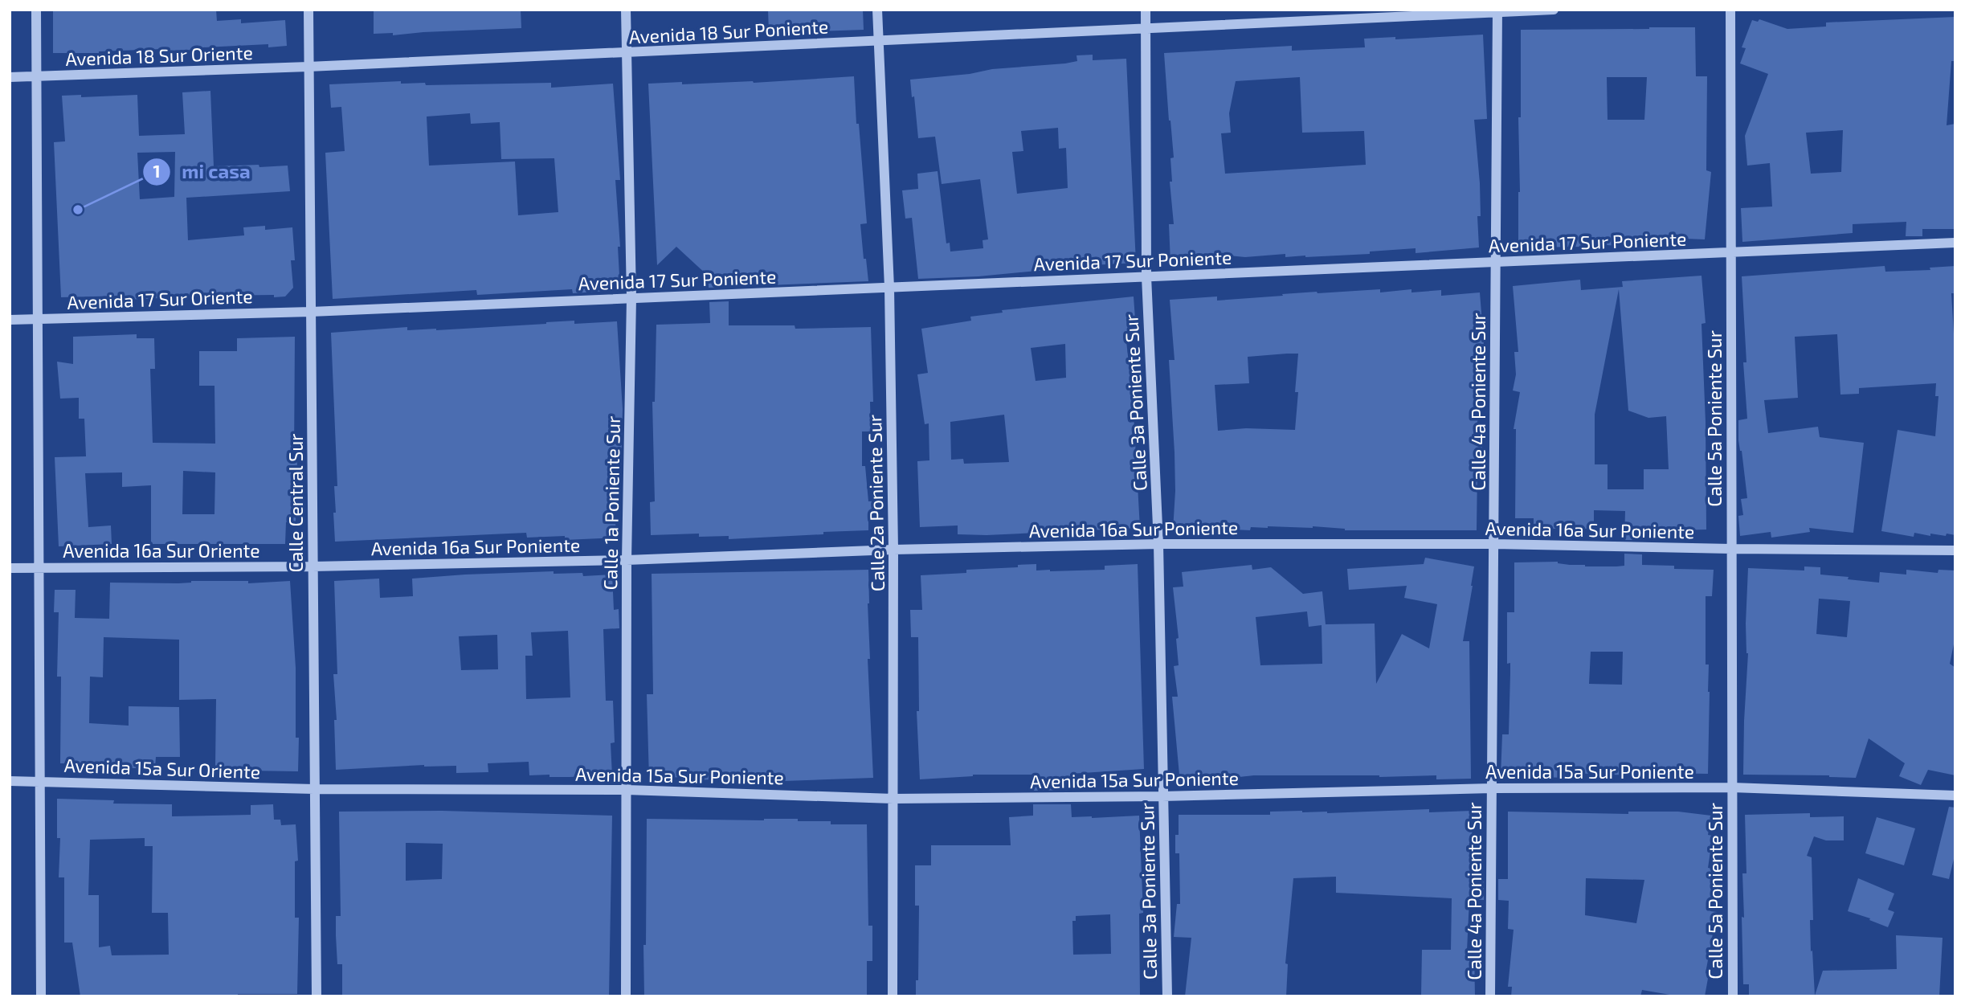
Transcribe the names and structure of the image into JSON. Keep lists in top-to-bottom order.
{
  "streets": {
    "street": [
      "Avenida 18 Sur Poniente",
      "Avenida 18 Sur Oriente",
      "Avenida 17 Sur Poniente",
      "Avenida 17 Sur Oriente",
      "Calle 4a Poniente Sur",
      "Calle 3a Poniente Sur",
      "Calle 5a Poniente Sur",
      "Calle Central Sur",
      "Calle 1a Poniente Sur",
      "Calle 2a Poniente Sur",
      "Avenida 16a Sur Poniente",
      "Avenida 16a Sur Oriente",
      "Avenida 15a Sur Oriente",
      "Avenida 15a Sur Poniente"
    ]
  },
  "crossings": [
    ["Avenida 18 Sur Poniente", "Avenida 18 Sur Oriente"],
    ["Avenida 18 Sur Poniente", "Calle 4a Poniente Sur"],
    ["Avenida 18 Sur Poniente", "Calle 3a Poniente Sur"],
    ["Avenida 18 Sur Poniente", "Calle Central Sur"],
    ["Avenida 18 Sur Poniente", "Calle 1a Poniente Sur"],
    ["Avenida 18 Sur Poniente", "Calle 2a Poniente Sur"],
    ["Avenida 18 Sur Oriente", "Calle Central Sur"],
    ["Avenida 17 Sur Poniente", "Avenida 17 Sur Oriente"],
    ["Avenida 17 Sur Poniente", "Calle 4a Poniente Sur"],
    ["Avenida 17 Sur Poniente", "Calle 3a Poniente Sur"],
    ["Avenida 17 Sur Poniente", "Calle 5a Poniente Sur"],
    ["Avenida 17 Sur Poniente", "Calle Central Sur"],
    ["Avenida 17 Sur Poniente", "Calle 1a Poniente Sur"],
    ["Avenida 17 Sur Poniente", "Calle 2a Poniente Sur"],
    ["Avenida 17 Sur Oriente", "Calle Central Sur"],
    ["Calle 4a Poniente Sur", "Avenida 16a Sur Poniente"],
    ["Calle 4a Poniente Sur", "Avenida 15a Sur Poniente"],
    ["Calle 3a Poniente Sur", "Avenida 16a Sur Poniente"],
    ["Calle 3a Poniente Sur", "Avenida 15a Sur Poniente"],
    ["Calle 5a Poniente Sur", "Avenida 16a Sur Poniente"],
    ["Calle 5a Poniente Sur", "Avenida 15a Sur Poniente"],
    ["Calle Central Sur", "Avenida 16a Sur Poniente"],
    ["Calle Central Sur", "Avenida 16a Sur Oriente"],
    ["Calle Central Sur", "Avenida 15a Sur Oriente"],
    ["Calle Central Sur", "Avenida 15a Sur Poniente"],
    ["Calle 1a Poniente Sur", "Avenida 16a Sur Poniente"],
    ["Calle 1a Poniente Sur", "Avenida 15a Sur Poniente"],
    ["Calle 2a Poniente Sur", "Avenida 16a Sur Poniente"],
    ["Calle 2a Poniente Sur", "Avenida 15a Sur Poniente"],
    ["Avenida 16a Sur Poniente", "Avenida 16a Sur Oriente"],
    ["Avenida 15a Sur Oriente", "Avenida 15a Sur Poniente"]
  ],
  "places": ["mi casa"]
}
